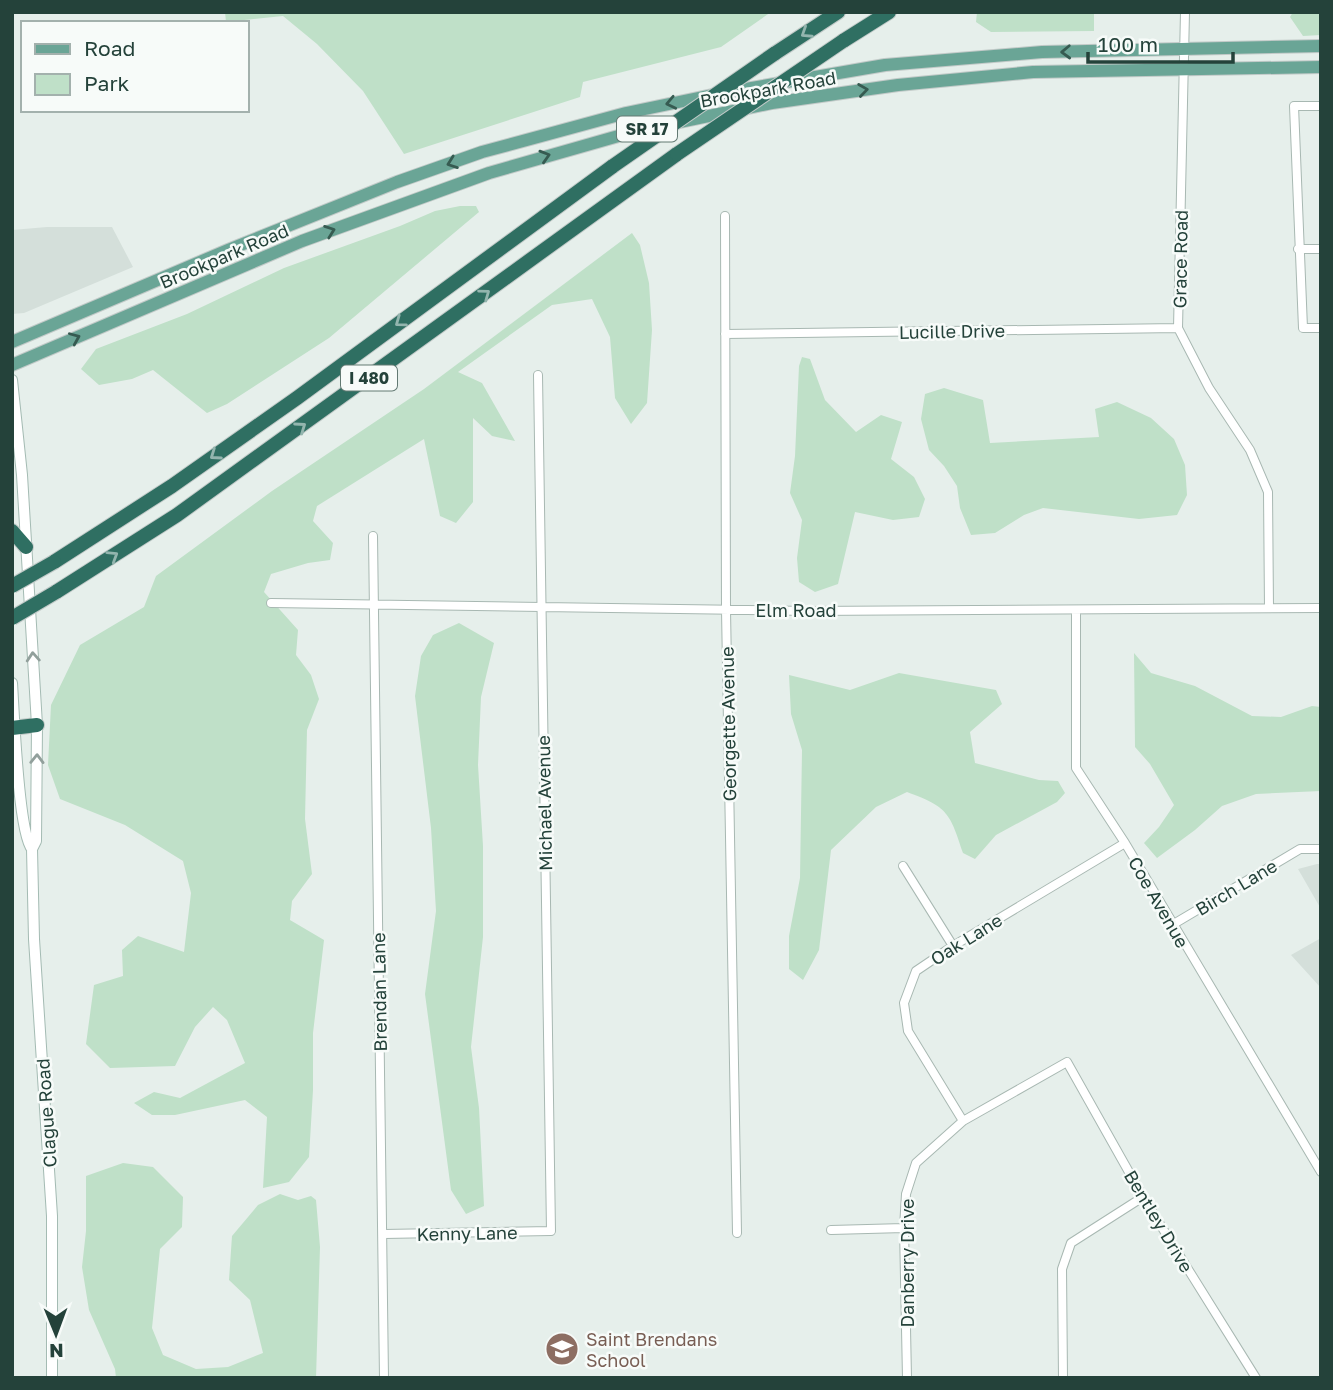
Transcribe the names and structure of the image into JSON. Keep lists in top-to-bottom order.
{
  "streets": {
    "highway": ["I 480"],
    "main road": ["Brookpark Road", "SR 17", "Clague Road"],
    "street": [
      "Grace Road",
      "Lucille Drive",
      "Elm Road",
      "Georgette Avenue",
      "Michael Avenue",
      "Birch Lane",
      "Coe Avenue",
      "Oak Lane",
      "Brendan Lane",
      "Bentley Drive",
      "Kenny Lane",
      "Danberry Drive"
    ]
  },
  "crossings": [
    ["Brookpark Road", "Grace Road"],
    ["Grace Road", "Lucille Drive"],
    ["Grace Road", "Elm Road"],
    ["Lucille Drive", "Georgette Avenue"],
    ["Elm Road", "Georgette Avenue"],
    ["Elm Road", "Michael Avenue"],
    ["Elm Road", "Coe Avenue"],
    ["Elm Road", "Brendan Lane"],
    ["Michael Avenue", "Kenny Lane"],
    ["Birch Lane", "Coe Avenue"],
    ["Coe Avenue", "Oak Lane"],
    ["Oak Lane", "Danberry Drive"],
    ["Brendan Lane", "Kenny Lane"],
    ["Bentley Drive", "Danberry Drive"]
  ],
  "places": {
    "school or university": ["Saint Brendans School"]
  },
  "legend": ["Road", "Park"],
  "scale_bar": "100 m",
  "north": "bottom"
}
